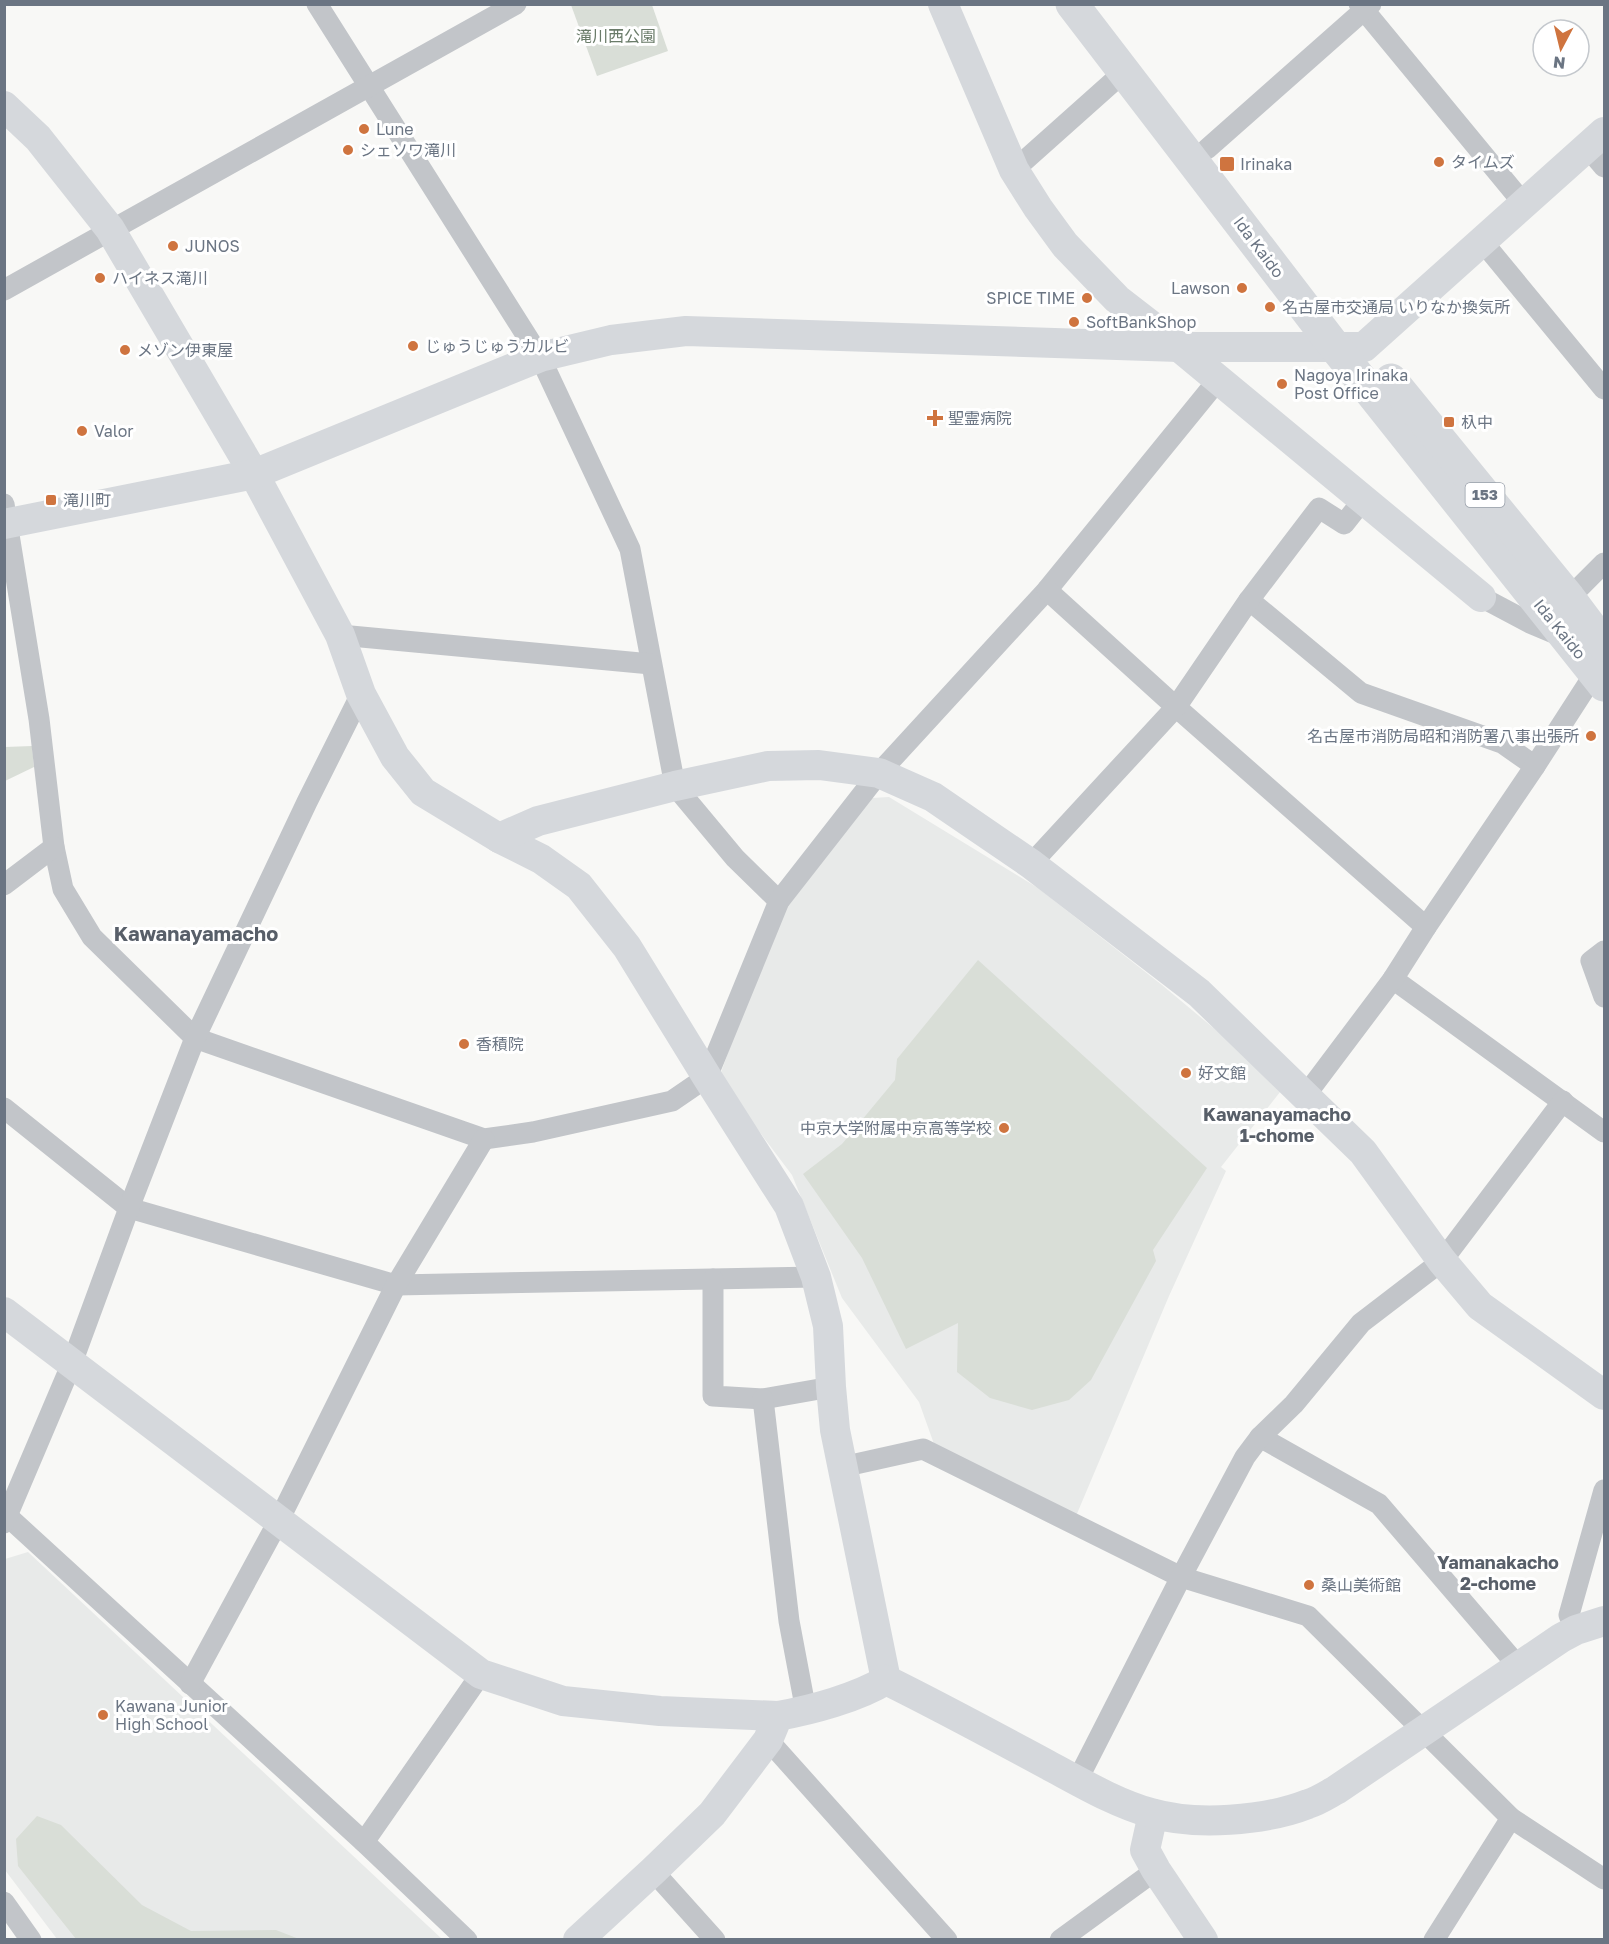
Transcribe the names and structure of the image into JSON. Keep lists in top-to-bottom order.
{
  "streets": {
    "highway": ["Ida Kaido", "153"]
  },
  "districts": ["Kawanayamacho", "Kawanayamacho 1-chome", "Yamanakacho 2-chome"],
  "parks": ["滝川西公園"],
  "places": {
    "other": [
      "Lune",
      "シェソワ滝川",
      "タイムズ",
      "JUNOS",
      "ハイネス滝川",
      "Lawson",
      "SPICE TIME",
      "名古屋市交通局 いりなか換気所",
      "SoftBankShop",
      "じゅうじゅうカルビ",
      "メゾン伊東屋",
      "Nagoya Irinaka Post Office",
      "Valor",
      "名古屋市消防局昭和消防署八事出張所",
      "香積院",
      "好文館",
      "中京大学附属中京高等学校",
      "桑山美術館",
      "Kawana Junior High School"
    ],
    "transit": ["Irinaka", "杁中", "滝川町"],
    "health": ["聖霊病院"]
  },
  "north": "bottom"
}
